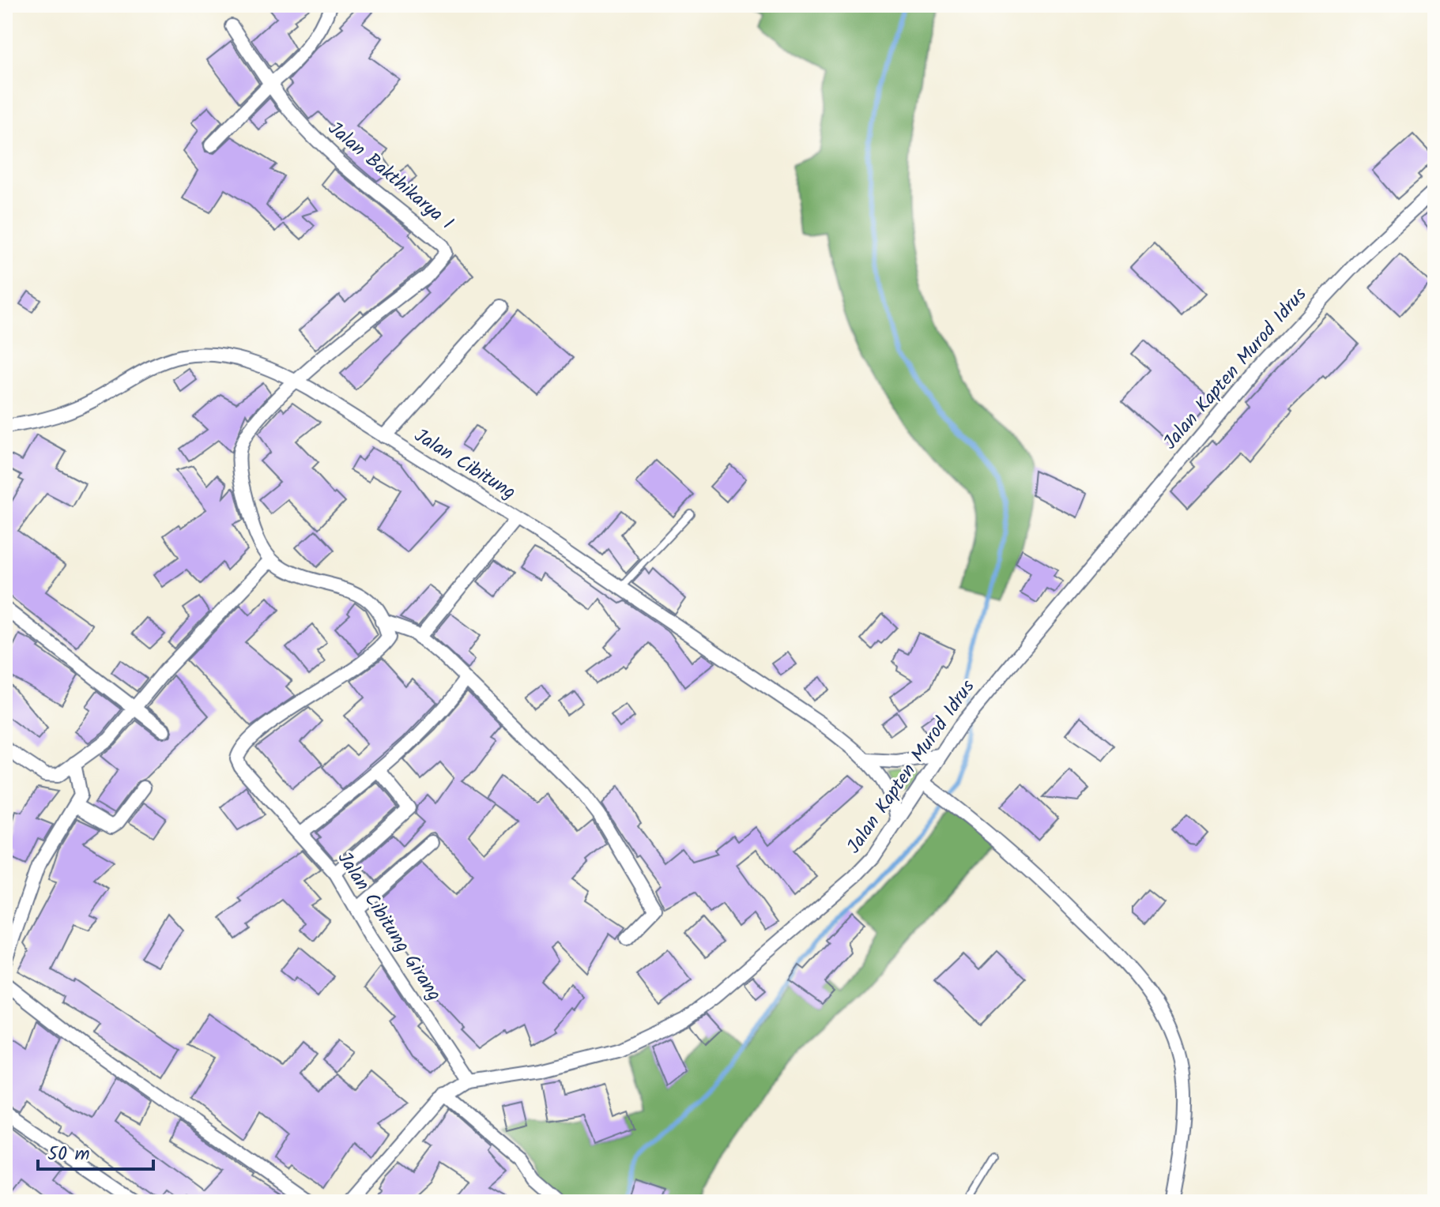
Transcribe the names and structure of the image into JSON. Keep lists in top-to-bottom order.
{
  "streets": {
    "street": [
      "Jalan Bakthikarya I",
      "Jalan Kapten Murod Idrus",
      "Jalan Cibitung",
      "Jalan Cibitung Girang"
    ]
  },
  "crossings": [
    ["Jalan Bakthikarya I", "Jalan Cibitung"],
    ["Jalan Kapten Murod Idrus", "Jalan Cibitung"],
    ["Jalan Kapten Murod Idrus", "Jalan Cibitung Girang"]
  ],
  "scale_bar": "50 m"
}
